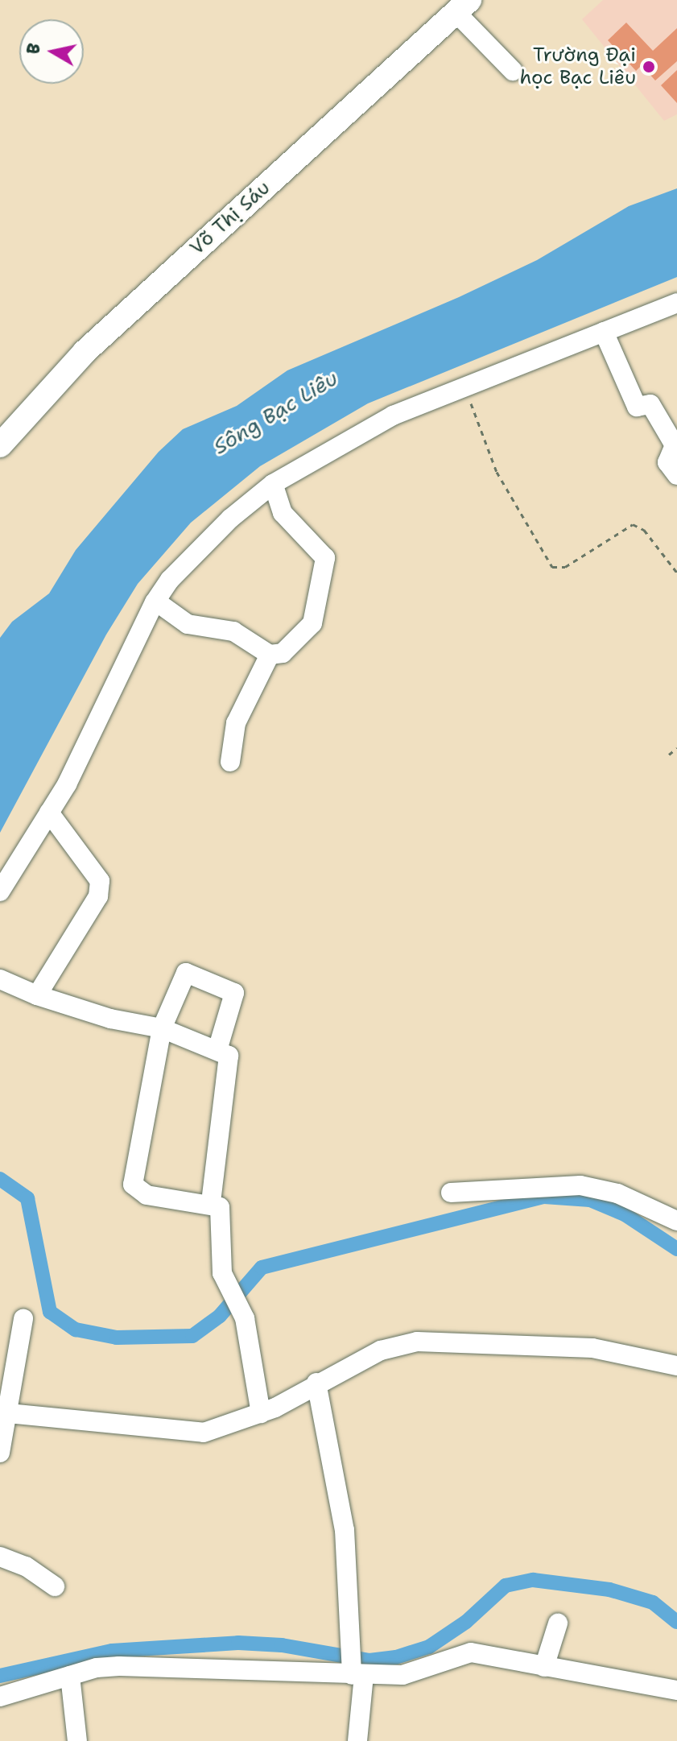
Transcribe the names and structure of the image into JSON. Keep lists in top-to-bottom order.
{
  "streets": {
    "main road": ["Võ Thị Sáu"]
  },
  "water": ["Sông Bạc Liêu"],
  "places": ["Trường Đại học Bạc Liêu"],
  "north": "left"
}
